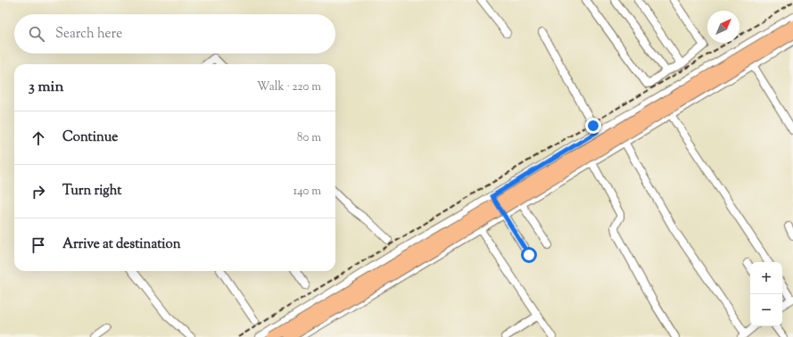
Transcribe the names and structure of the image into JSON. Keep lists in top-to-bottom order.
{
  "north": "top right",
  "page": {
    "search": "Search here",
    "heading": ["3 min", "Walk · 220 m"],
    "list": [
      ["Continue", "80 m"],
      ["Turn right", "140 m"],
      "Arrive at destination"
    ],
    "map_buttons": ["+", "−"]
  }
}
